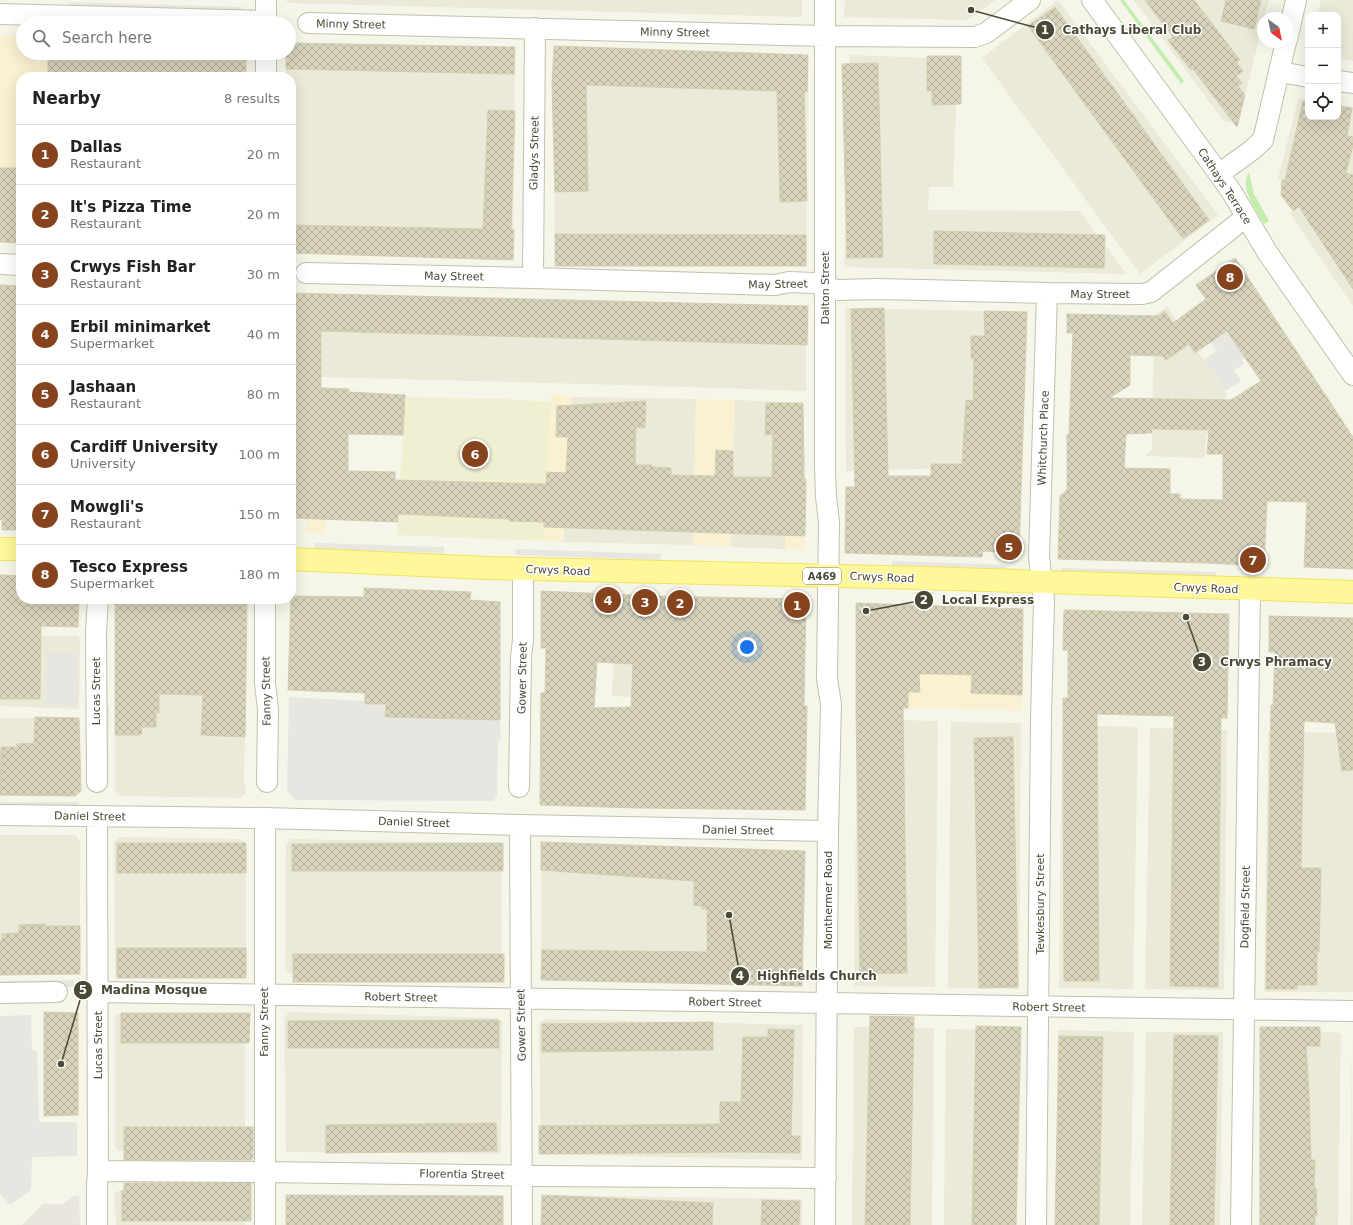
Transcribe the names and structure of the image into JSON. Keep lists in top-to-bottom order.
{
  "streets": {
    "main road": ["Crwys Road", "A469"],
    "street": [
      "Minny Street",
      "Gladys Street",
      "Cathays Terrace",
      "May Street",
      "Dalton Street",
      "Whitchurch Place",
      "Gower Street",
      "Lucas Street",
      "Fanny Street",
      "Daniel Street",
      "Monthermer Road",
      "Tewkesbury Street",
      "Dogfield Street",
      "Robert Street",
      "Florentia Street"
    ]
  },
  "crossings": [
    ["Minny Street", "Gladys Street"],
    ["Minny Street", "Dalton Street"],
    ["Gladys Street", "May Street"],
    ["Cathays Terrace", "May Street"],
    ["May Street", "Dalton Street"],
    ["May Street", "Whitchurch Place"],
    ["Dalton Street", "Crwys Road"],
    ["Dalton Street", "Monthermer Road"],
    ["Whitchurch Place", "Crwys Road"],
    ["Whitchurch Place", "Tewkesbury Street"],
    ["Crwys Road", "Gower Street"],
    ["Crwys Road", "Monthermer Road"],
    ["Crwys Road", "Tewkesbury Street"],
    ["Crwys Road", "Dogfield Street"],
    ["Gower Street", "Daniel Street"],
    ["Gower Street", "Robert Street"],
    ["Gower Street", "Florentia Street"],
    ["Lucas Street", "Daniel Street"],
    ["Lucas Street", "Robert Street"],
    ["Lucas Street", "Florentia Street"],
    ["Fanny Street", "Daniel Street"],
    ["Fanny Street", "Robert Street"],
    ["Fanny Street", "Florentia Street"],
    ["Daniel Street", "Monthermer Road"],
    ["Monthermer Road", "Robert Street"],
    ["Monthermer Road", "Florentia Street"],
    ["Tewkesbury Street", "Robert Street"],
    ["Dogfield Street", "Robert Street"]
  ],
  "places": [
    "Cathays Liberal Club",
    "Local Express",
    "Crwys Phramacy",
    "Highfields Church",
    "Madina Mosque"
  ],
  "north": "bottom right",
  "page": {
    "map_buttons": ["+", "−"],
    "search": "Search here",
    "heading": ["Nearby", "8 results"],
    "list": [
      {
        "mark": "1",
        "name": "Dallas",
        "note": "Restaurant",
        "value": "20 m"
      },
      {
        "mark": "2",
        "name": "It's Pizza Time",
        "note": "Restaurant",
        "value": "20 m"
      },
      {
        "mark": "3",
        "name": "Crwys Fish Bar",
        "note": "Restaurant",
        "value": "30 m"
      },
      {
        "mark": "4",
        "name": "Erbil minimarket",
        "note": "Supermarket",
        "value": "40 m"
      },
      {
        "mark": "5",
        "name": "Jashaan",
        "note": "Restaurant",
        "value": "80 m"
      },
      {
        "mark": "6",
        "name": "Cardiff University",
        "note": "University",
        "value": "100 m"
      },
      {
        "mark": "7",
        "name": "Mowgli's",
        "note": "Restaurant",
        "value": "150 m"
      },
      {
        "mark": "8",
        "name": "Tesco Express",
        "note": "Supermarket",
        "value": "180 m"
      }
    ],
    "pins": [
      "8",
      "6",
      "5",
      "7",
      "4",
      "3",
      "2",
      "1"
    ]
  }
}
